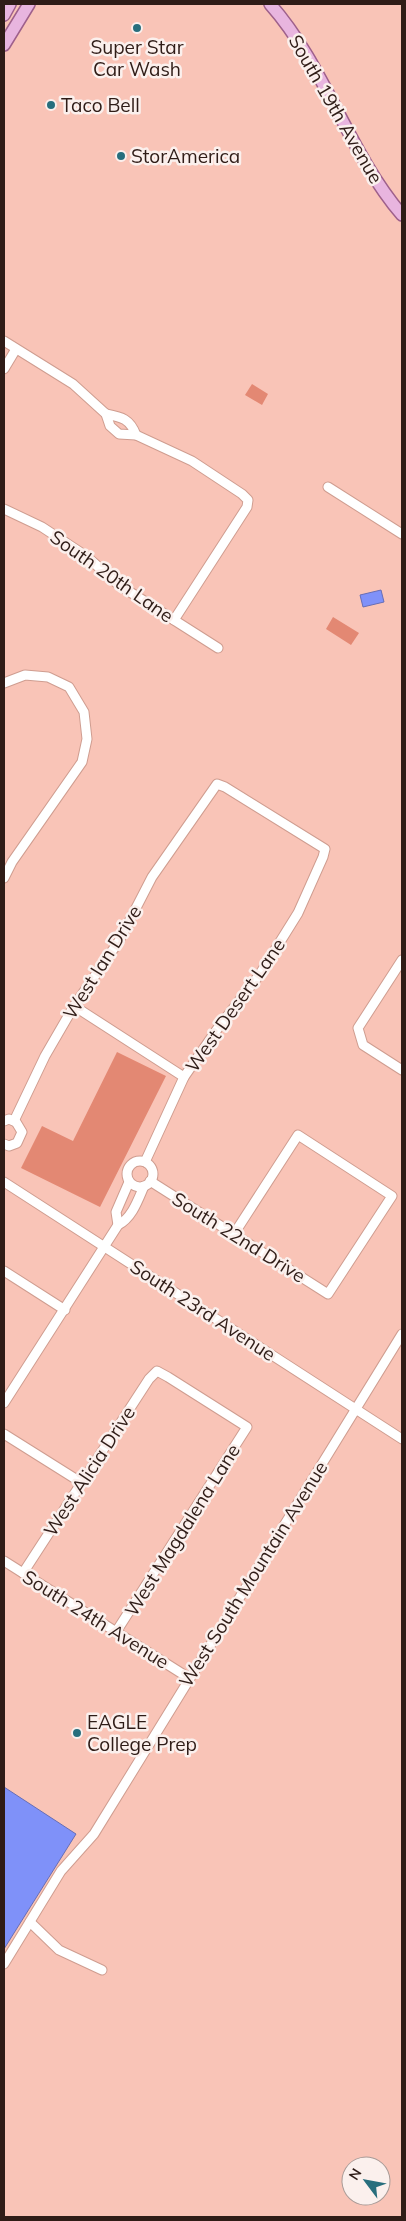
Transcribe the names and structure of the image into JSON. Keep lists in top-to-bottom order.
{
  "streets": {
    "main road": ["South 19th Avenue"],
    "street": [
      "South 20th Lane",
      "West Ian Drive",
      "West Desert Lane",
      "South 22nd Drive",
      "South 23rd Avenue",
      "West Alicia Drive",
      "West Magdalena Lane",
      "West South Mountain Avenue",
      "South 24th Avenue"
    ]
  },
  "crossings": [
    ["West Ian Drive", "West Desert Lane"],
    ["West Desert Lane", "South 22nd Drive"],
    ["South 23rd Avenue", "West South Mountain Avenue"],
    ["West Alicia Drive", "West Magdalena Lane"],
    ["West Alicia Drive", "South 24th Avenue"],
    ["West Magdalena Lane", "South 24th Avenue"],
    ["West South Mountain Avenue", "South 24th Avenue"]
  ],
  "places": [
    "Super Star Car Wash",
    "Taco Bell",
    "StorAmerica",
    "EAGLE College Prep"
  ],
  "north": "top left"
}
